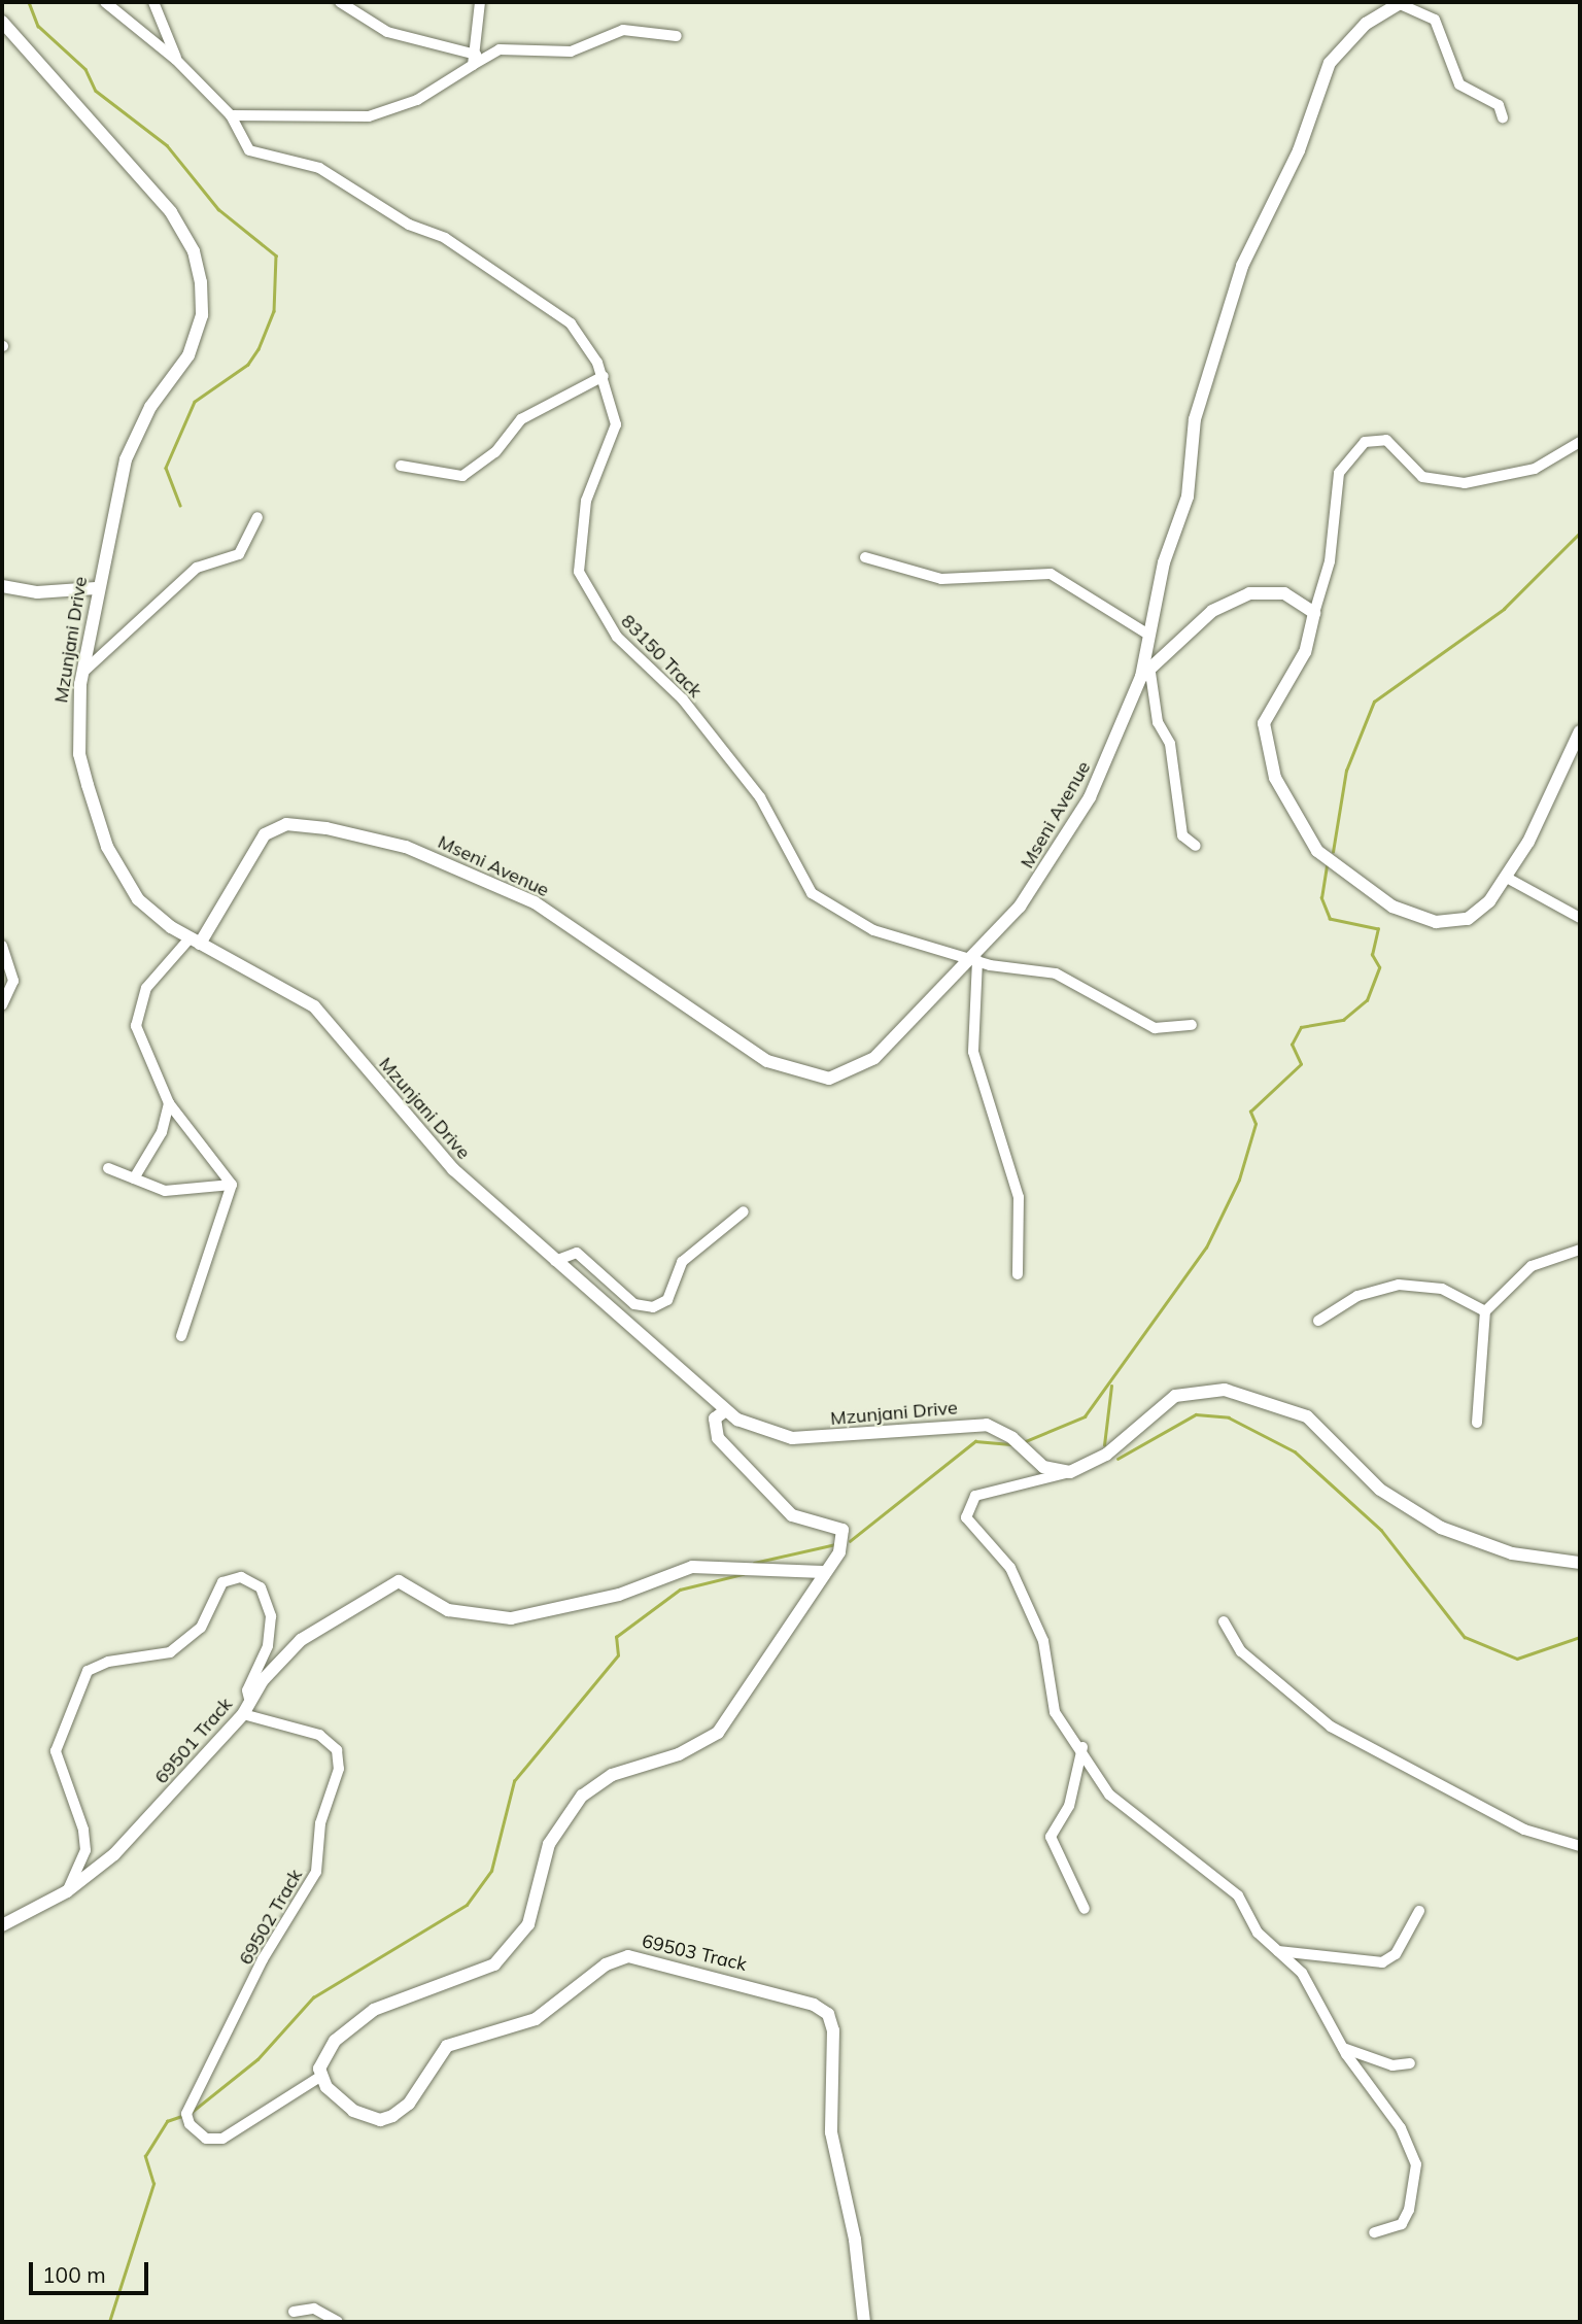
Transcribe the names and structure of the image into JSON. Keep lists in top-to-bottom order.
{
  "streets": {
    "street": [
      "Mzunjani Drive",
      "83150 Track",
      "Mseni Avenue",
      "69501 Track",
      "69502 Track",
      "69503 Track"
    ]
  },
  "crossings": [
    ["Mzunjani Drive", "Mseni Avenue"],
    ["83150 Track", "Mseni Avenue"],
    ["69501 Track", "69502 Track"],
    ["69502 Track", "69503 Track"]
  ],
  "scale_bar": "100 m"
}
